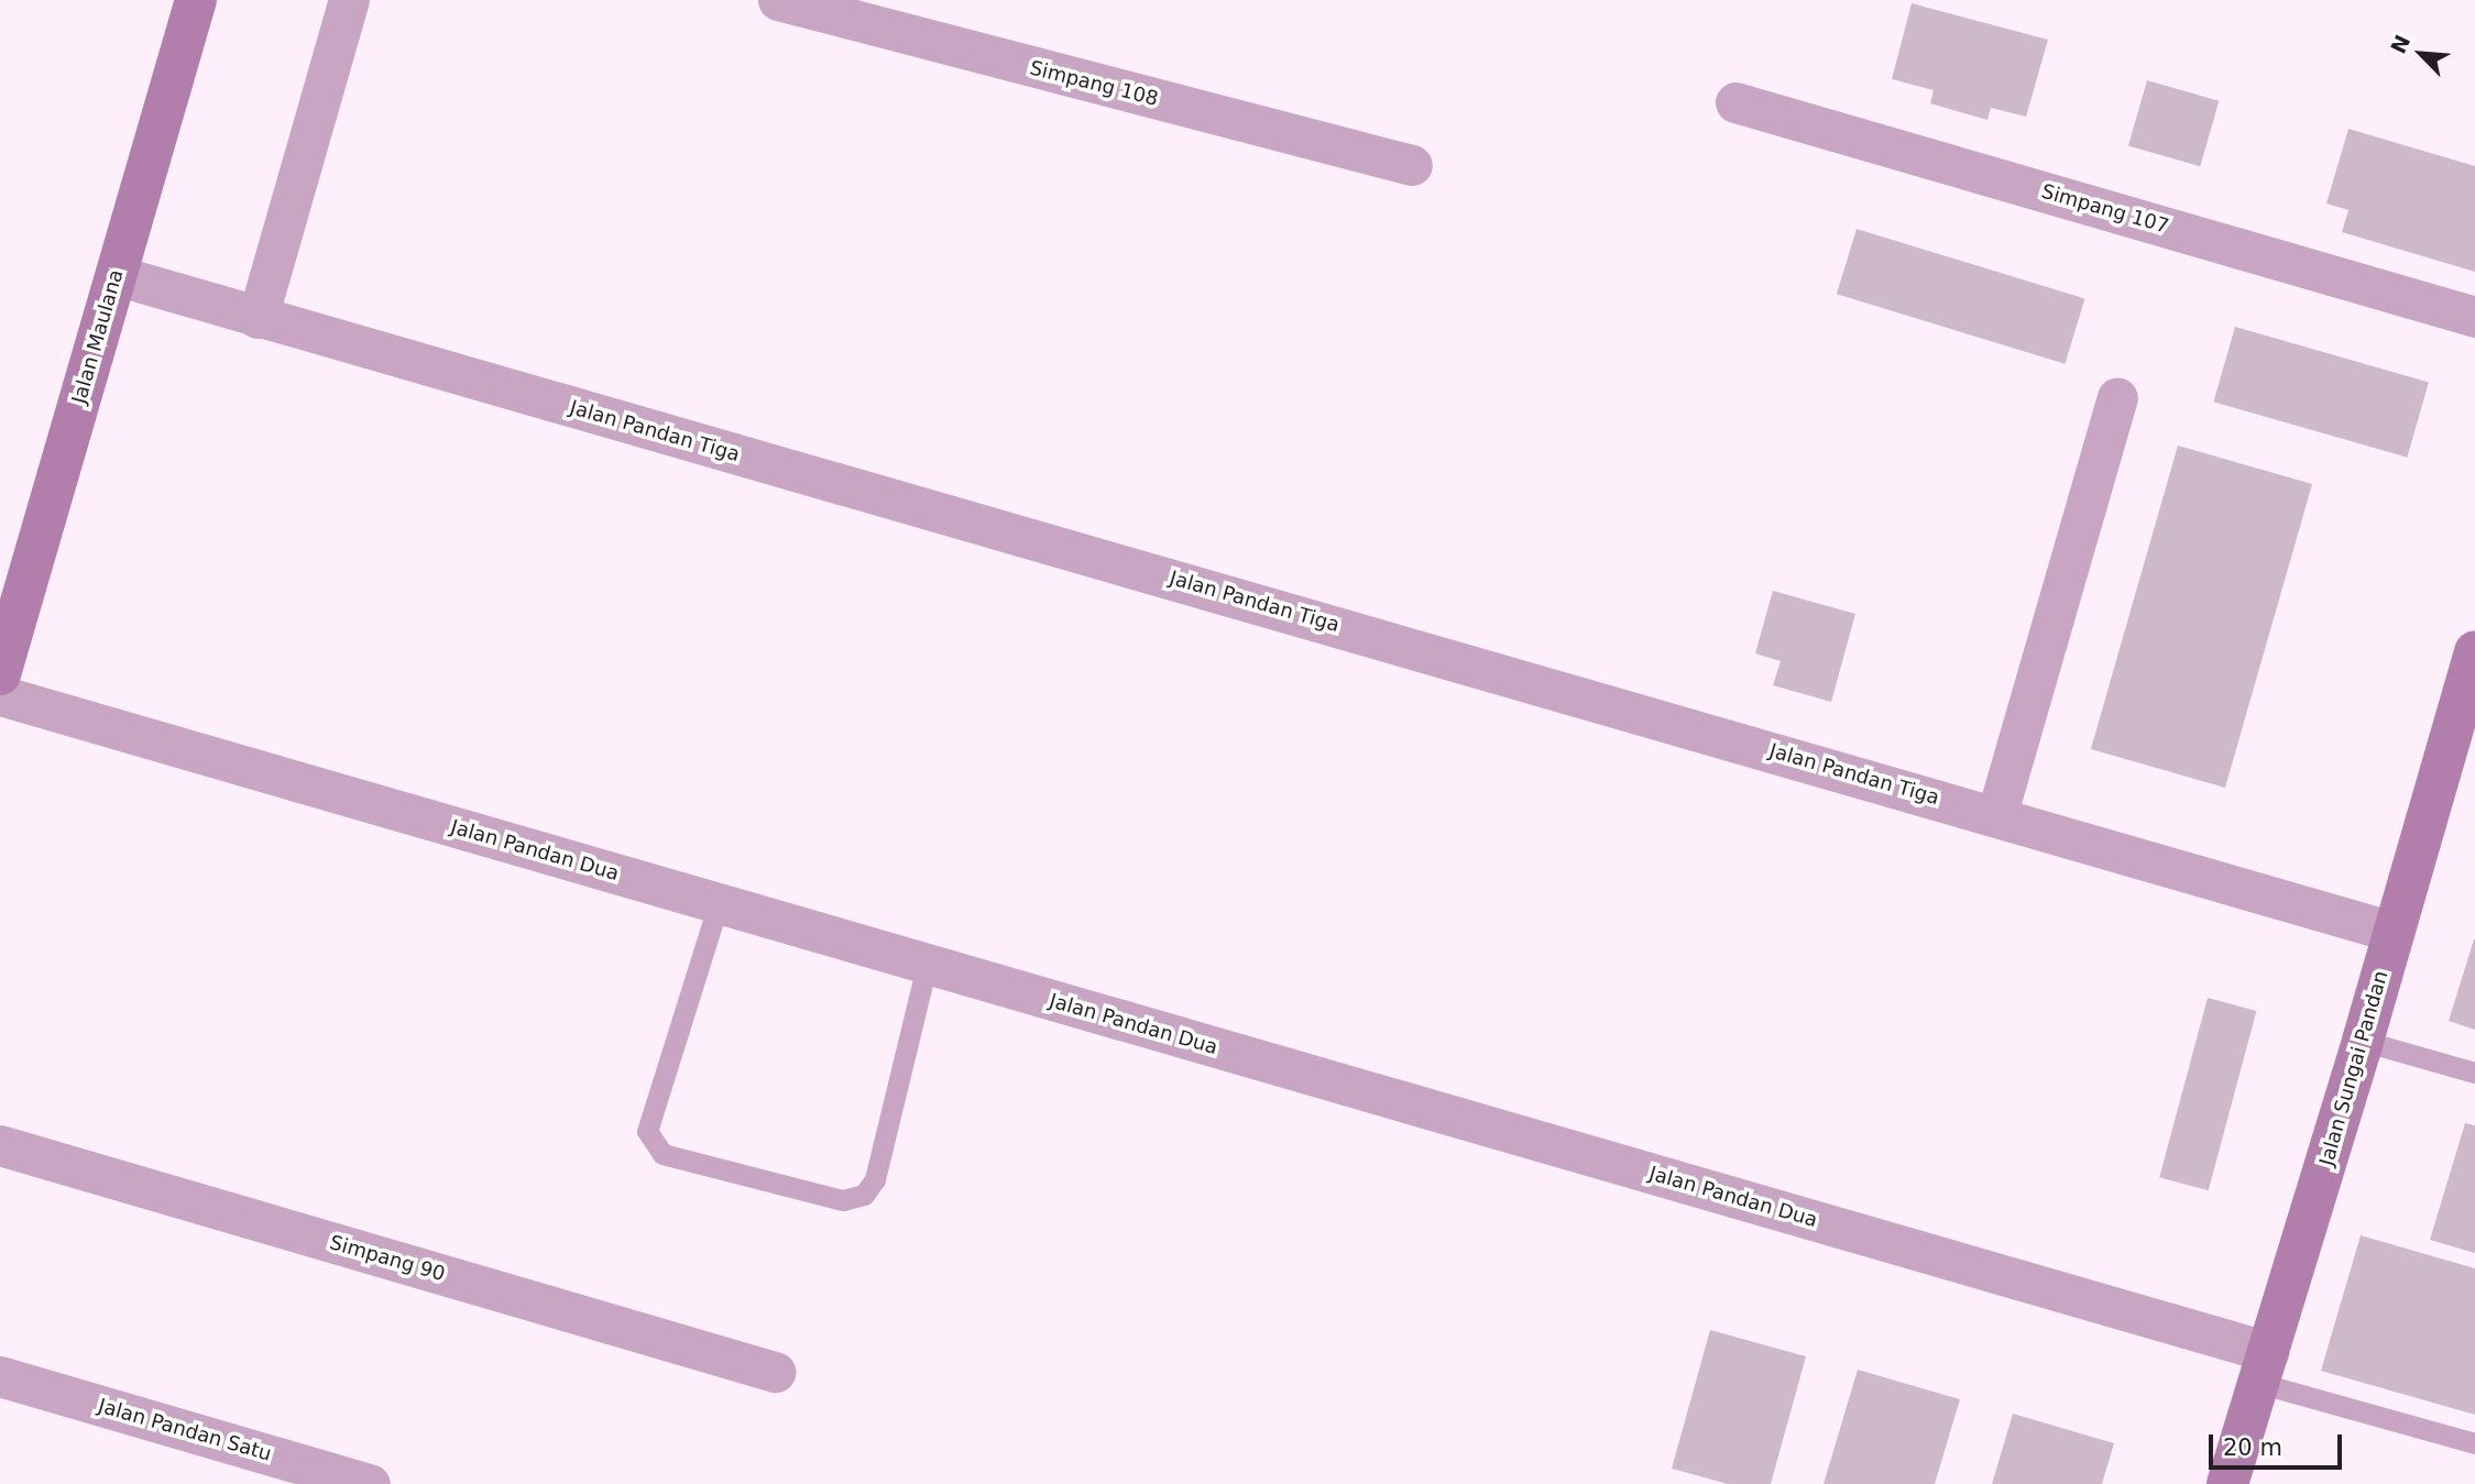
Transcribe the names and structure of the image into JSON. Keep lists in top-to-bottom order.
{
  "streets": {
    "street": [
      "Simpang 108",
      "Simpang 107",
      "Jalan Maulana",
      "Jalan Pandan Tiga",
      "Jalan Pandan Dua",
      "Jalan Sungai Pandan",
      "Simpang 90",
      "Jalan Pandan Satu"
    ]
  },
  "crossings": [
    ["Jalan Maulana", "Jalan Pandan Tiga"],
    ["Jalan Pandan Tiga", "Jalan Sungai Pandan"],
    ["Jalan Pandan Dua", "Jalan Sungai Pandan"]
  ],
  "scale_bar": "20 m",
  "north": "top left"
}
